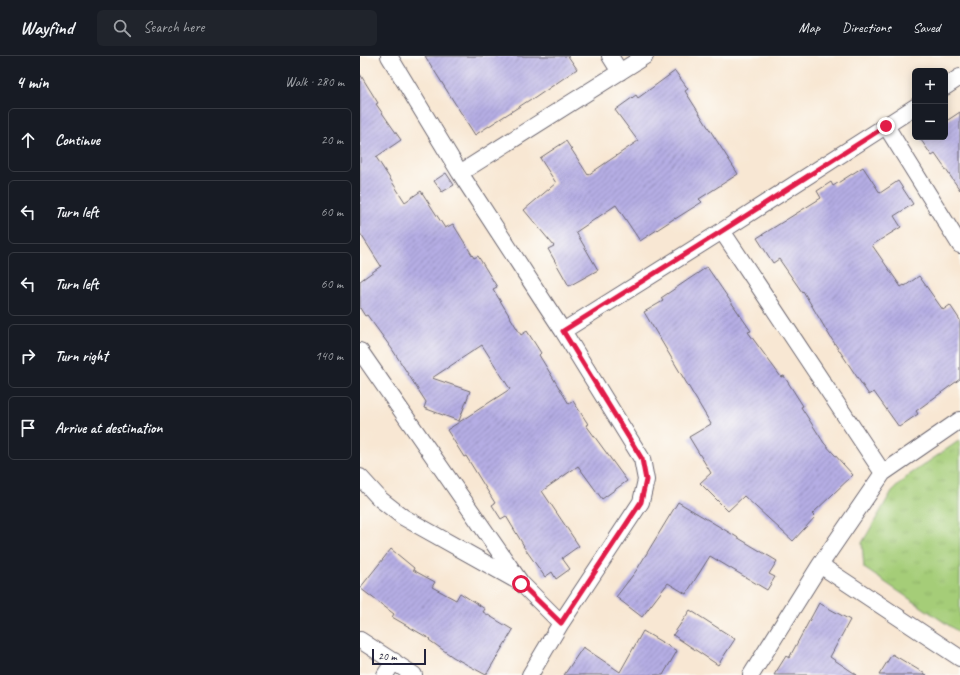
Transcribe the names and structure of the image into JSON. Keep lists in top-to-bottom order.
{
  "scale_bar": "20 m",
  "page": {
    "header": "Wayfind",
    "search": "Search here",
    "nav": ["Map", "Directions", "Saved"],
    "heading": ["4 min", "Walk · 280 m"],
    "map_buttons": ["+", "−"],
    "list": [
      ["Continue", "20 m"],
      ["Turn left", "60 m"],
      ["Turn left", "60 m"],
      ["Turn right", "140 m"],
      "Arrive at destination"
    ],
    "scale": "20 m"
  }
}
